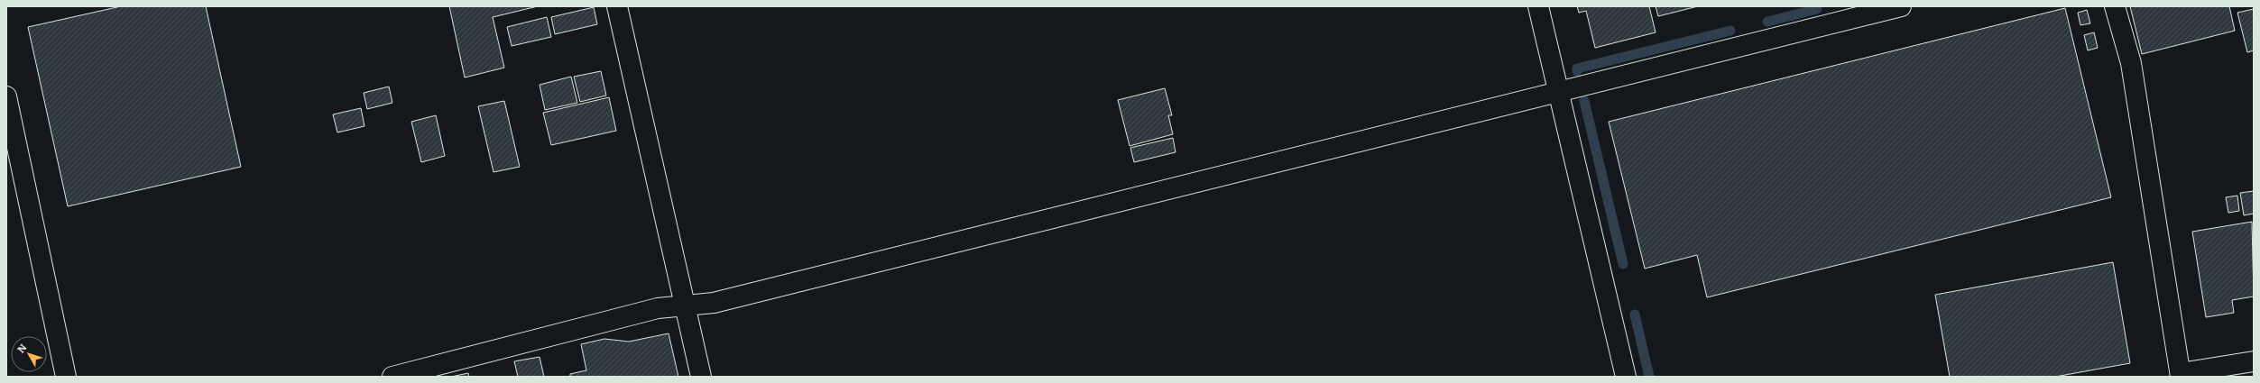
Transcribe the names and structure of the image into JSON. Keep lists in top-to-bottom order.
{
  "north": "top left"
}
